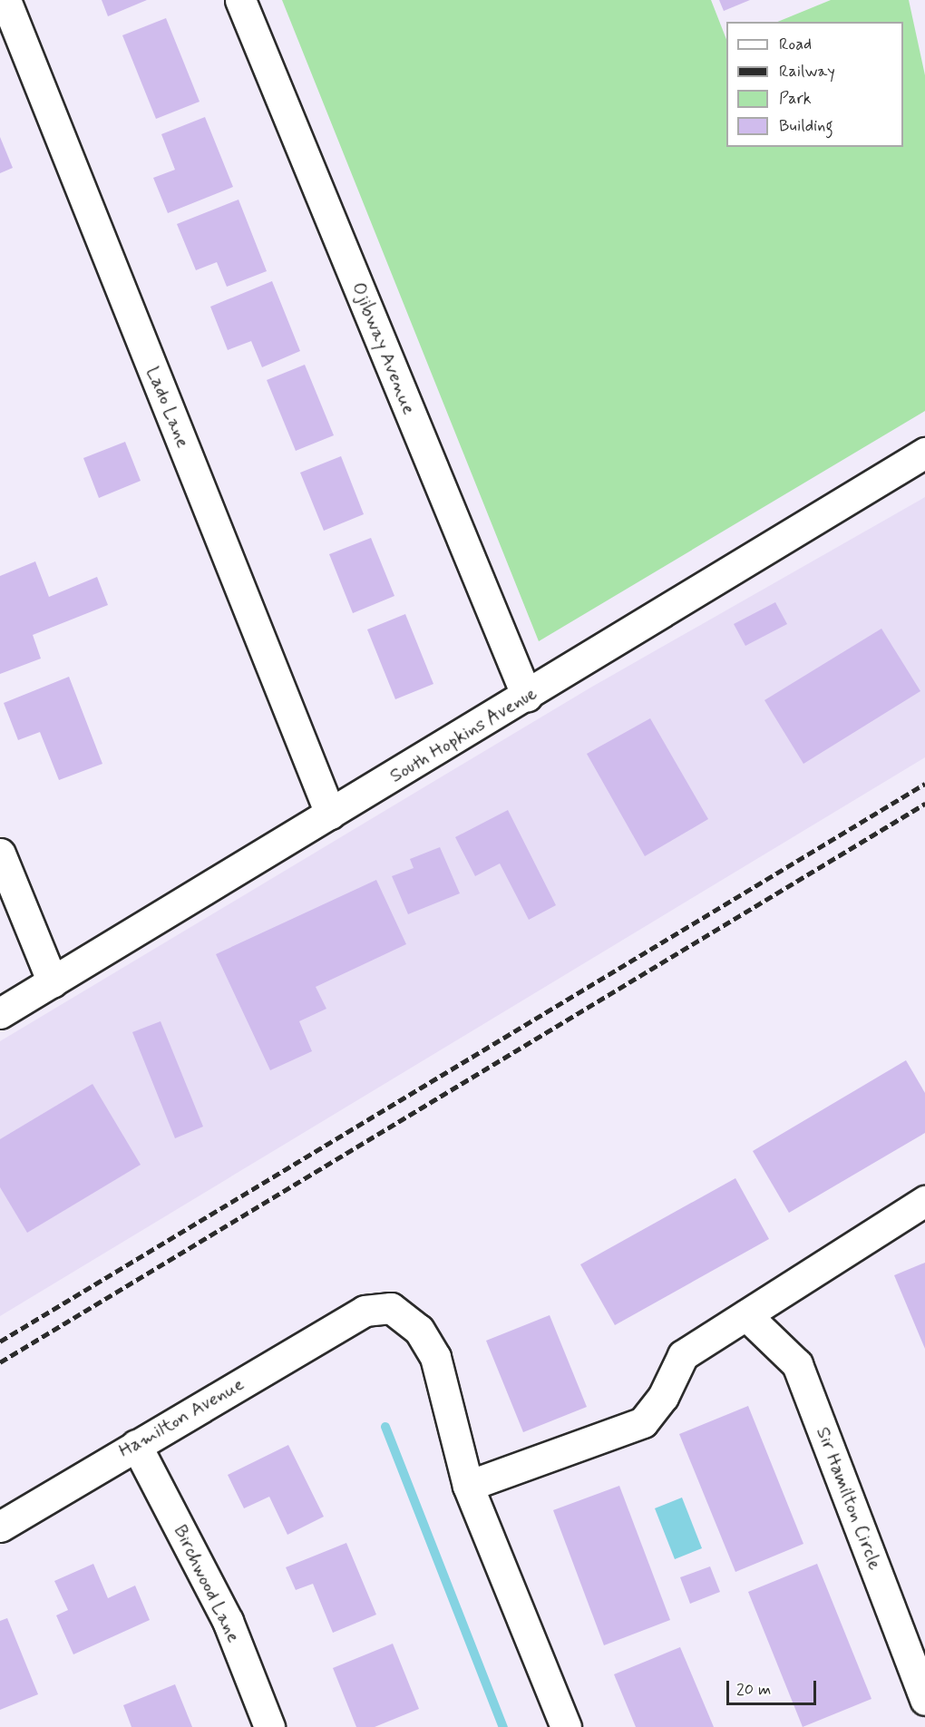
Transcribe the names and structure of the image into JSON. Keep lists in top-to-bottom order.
{
  "streets": {
    "street": [
      "Ojibway Avenue",
      "Lado Lane",
      "South Hopkins Avenue",
      "Hamilton Avenue",
      "Sir Hamilton Circle",
      "Birchwood Lane"
    ]
  },
  "crossings": [
    ["Ojibway Avenue", "South Hopkins Avenue"],
    ["Lado Lane", "South Hopkins Avenue"],
    ["Hamilton Avenue", "Birchwood Lane"]
  ],
  "legend": [
    "Road",
    "Railway",
    "Park",
    "Building"
  ],
  "scale_bar": "20 m"
}
